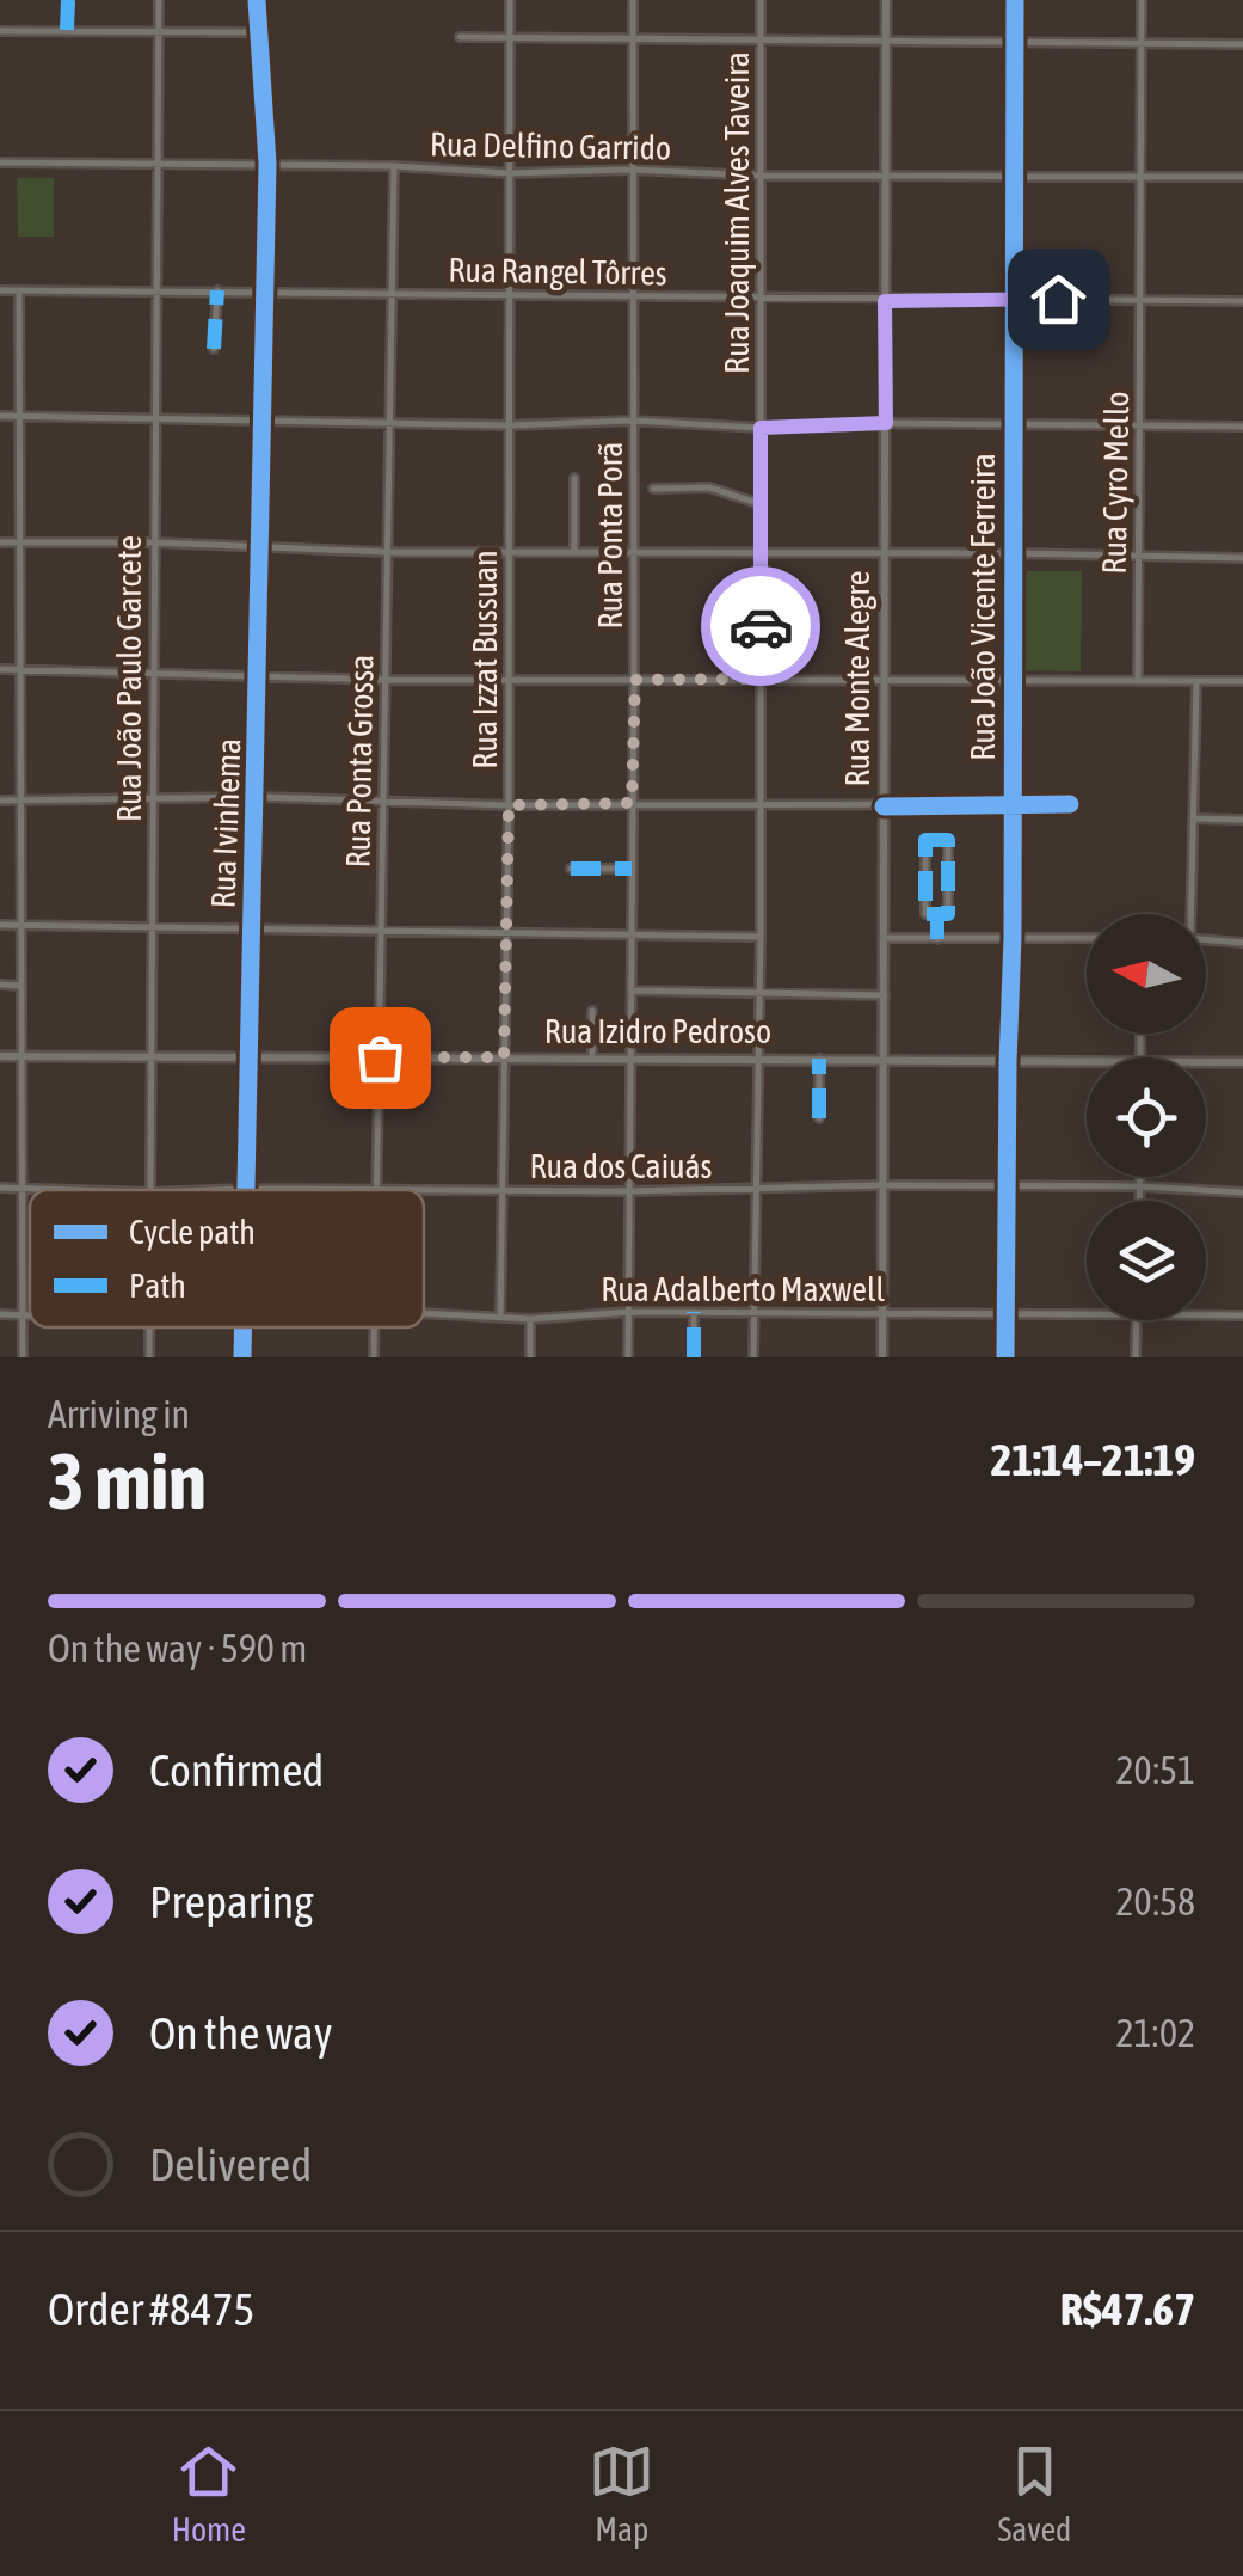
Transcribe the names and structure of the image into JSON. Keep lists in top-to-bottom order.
{
  "streets": {
    "street": [
      "Rua Delfino Garrido",
      "Rua Joaquim Alves Taveira",
      "Rua Rangel Tôrres",
      "Rua Cyro Mello",
      "Rua Ponta Porã",
      "Rua João Vicente Ferreira",
      "Rua Izzat Bussuan",
      "Rua João Paulo Garcete",
      "Rua Monte Alegre",
      "Rua Ponta Grossa",
      "Rua Ivinhema",
      "Rua Izidro Pedroso",
      "Rua dos Caiuás",
      "Rua Adalberto Maxwell"
    ]
  },
  "crossings": [
    ["Rua Delfino Garrido", "Rua Joaquim Alves Taveira"],
    ["Rua Delfino Garrido", "Rua Cyro Mello"],
    ["Rua Delfino Garrido", "Rua Ponta Porã"],
    ["Rua Delfino Garrido", "Rua João Vicente Ferreira"],
    ["Rua Delfino Garrido", "Rua Izzat Bussuan"],
    ["Rua Delfino Garrido", "Rua João Paulo Garcete"],
    ["Rua Delfino Garrido", "Rua Monte Alegre"],
    ["Rua Delfino Garrido", "Rua Ponta Grossa"],
    ["Rua Delfino Garrido", "Rua Ivinhema"],
    ["Rua Joaquim Alves Taveira", "Rua Rangel Tôrres"],
    ["Rua Joaquim Alves Taveira", "Rua Izidro Pedroso"],
    ["Rua Joaquim Alves Taveira", "Rua dos Caiuás"],
    ["Rua Joaquim Alves Taveira", "Rua Adalberto Maxwell"],
    ["Rua Rangel Tôrres", "Rua Cyro Mello"],
    ["Rua Rangel Tôrres", "Rua Ponta Porã"],
    ["Rua Rangel Tôrres", "Rua João Vicente Ferreira"],
    ["Rua Rangel Tôrres", "Rua Izzat Bussuan"],
    ["Rua Rangel Tôrres", "Rua João Paulo Garcete"],
    ["Rua Rangel Tôrres", "Rua Monte Alegre"],
    ["Rua Rangel Tôrres", "Rua Ponta Grossa"],
    ["Rua Rangel Tôrres", "Rua Ivinhema"],
    ["Rua Ponta Porã", "Rua Izidro Pedroso"],
    ["Rua Ponta Porã", "Rua dos Caiuás"],
    ["Rua Ponta Porã", "Rua Adalberto Maxwell"],
    ["Rua João Vicente Ferreira", "Rua Izidro Pedroso"],
    ["Rua João Vicente Ferreira", "Rua dos Caiuás"],
    ["Rua João Vicente Ferreira", "Rua Adalberto Maxwell"],
    ["Rua Izzat Bussuan", "Rua Izidro Pedroso"],
    ["Rua Izzat Bussuan", "Rua dos Caiuás"],
    ["Rua Izzat Bussuan", "Rua Adalberto Maxwell"],
    ["Rua João Paulo Garcete", "Rua Izidro Pedroso"],
    ["Rua Monte Alegre", "Rua Izidro Pedroso"],
    ["Rua Monte Alegre", "Rua dos Caiuás"],
    ["Rua Monte Alegre", "Rua Adalberto Maxwell"],
    ["Rua Ponta Grossa", "Rua Izidro Pedroso"],
    ["Rua Ivinhema", "Rua Izidro Pedroso"]
  ],
  "legend": ["Cycle path", "Path"],
  "north": "left",
  "page": {
    "heading": ["3 min", "Arriving in", "21:14–21:19"],
    "panel": ["Order #8475", "R$47.67"],
    "bar": "On the way · 590 m",
    "list": [
      ["Confirmed", "20:51"],
      ["Preparing", "20:58"],
      ["On the way", "21:02"],
      "Delivered"
    ],
    "tabs": ["Home", "Map", "Saved"]
  }
}
